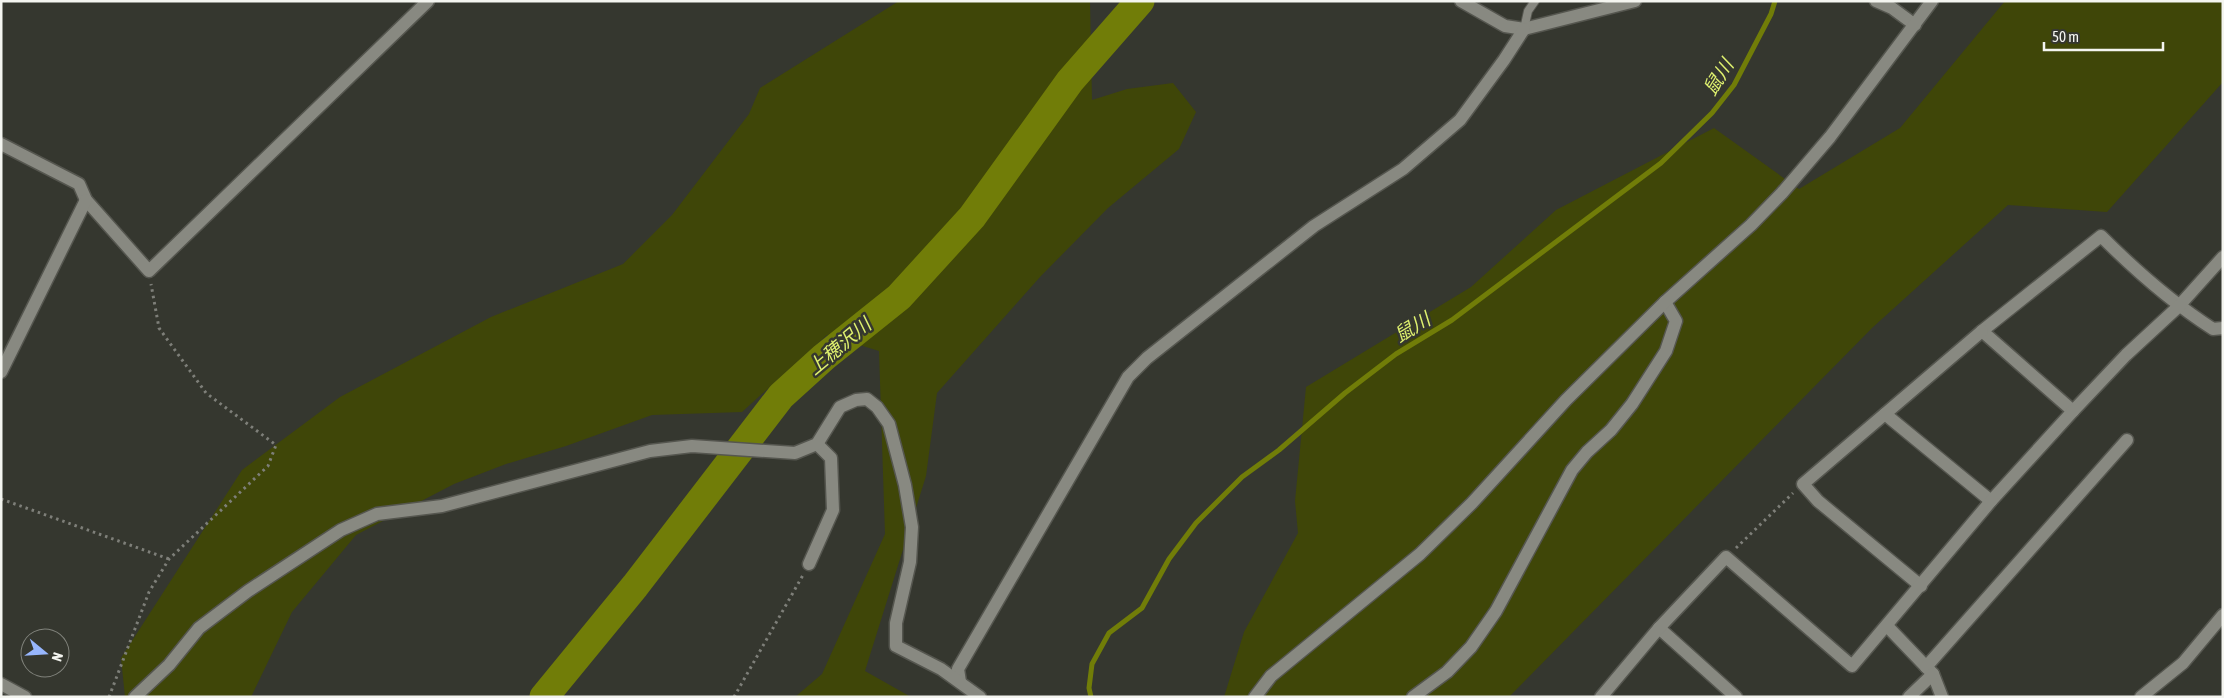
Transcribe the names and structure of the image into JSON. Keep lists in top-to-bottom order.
{
  "water": ["鼠川", "上穂沢川"],
  "scale_bar": "50 m",
  "north": "right"
}
